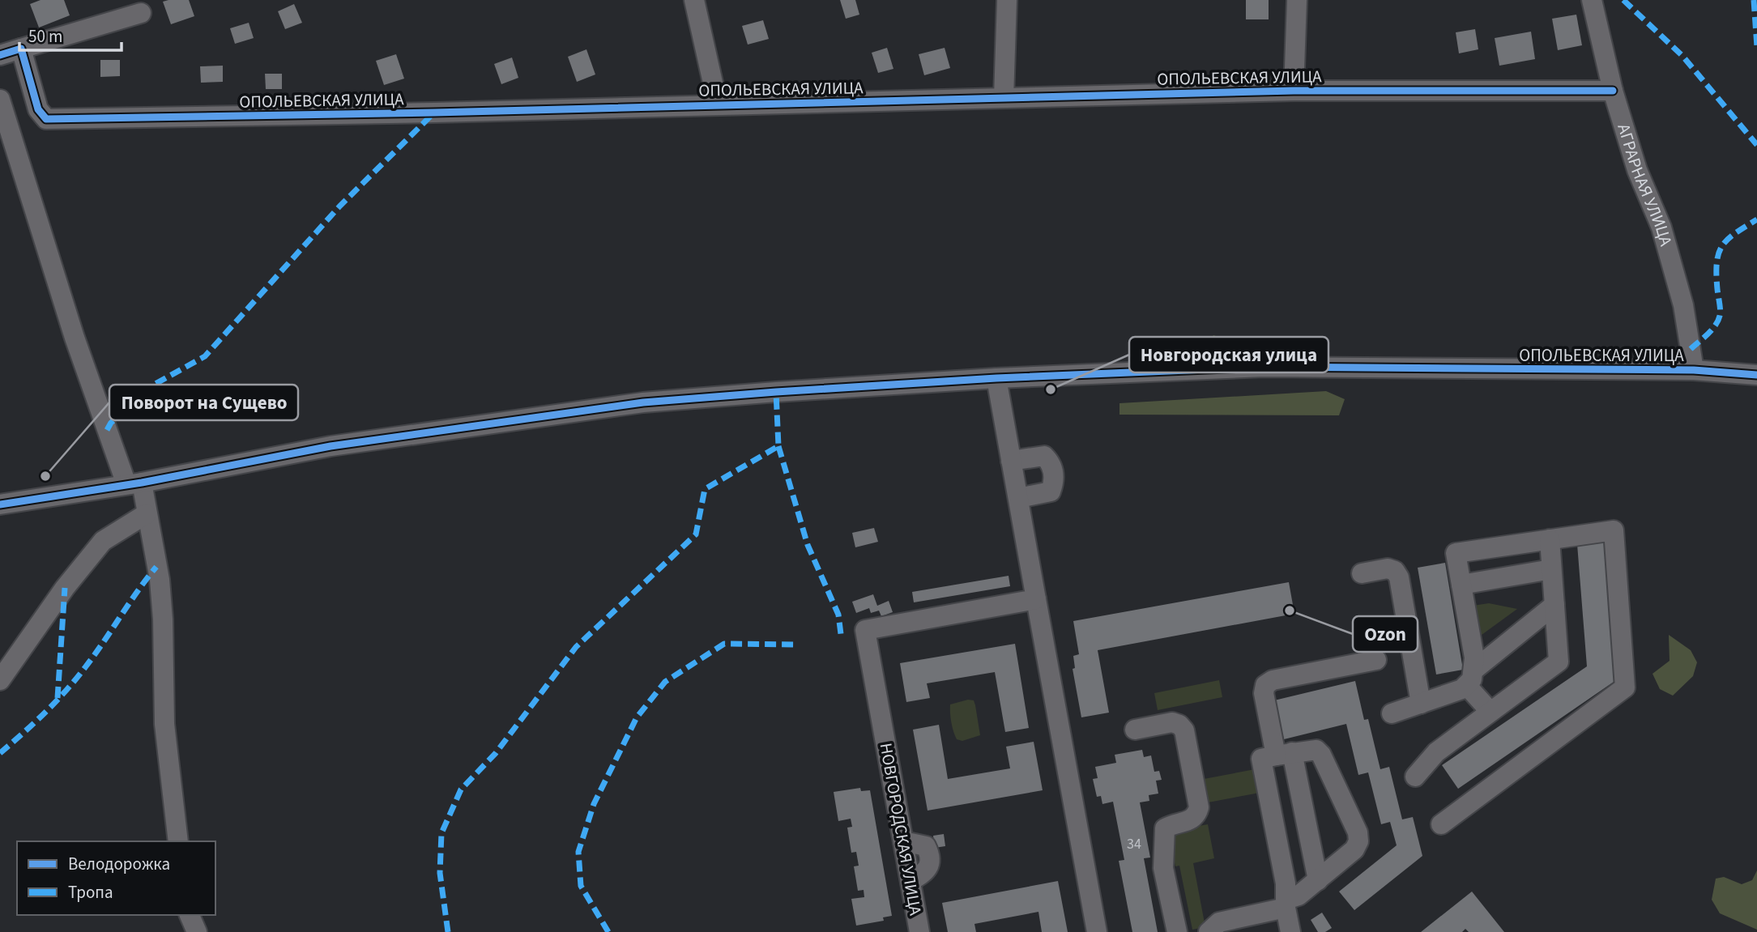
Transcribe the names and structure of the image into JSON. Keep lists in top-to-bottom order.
{
  "streets": {
    "street": ["ОПОЛЬЕВСКАЯ УЛИЦА", "АГРАРНАЯ УЛИЦА", "НОВГОРОДСКАЯ УЛИЦА"]
  },
  "crossings": [
    ["ОПОЛЬЕВСКАЯ УЛИЦА", "АГРАРНАЯ УЛИЦА"]
  ],
  "places": ["Новгородская улица", "Поворот на Сущево", "Ozon"],
  "house_numbers": ["34"],
  "legend": ["Велодорожка", "Тропа"],
  "scale_bar": "50 m"
}
